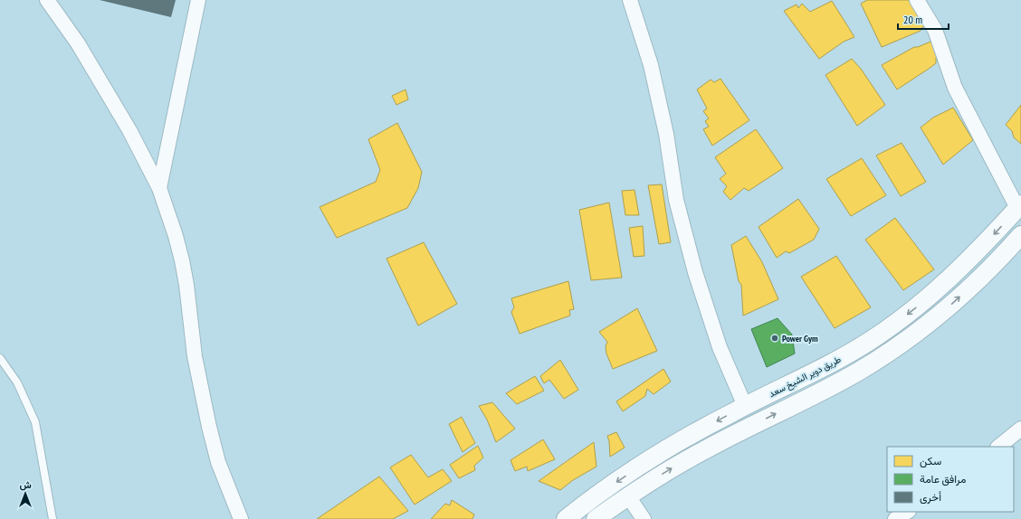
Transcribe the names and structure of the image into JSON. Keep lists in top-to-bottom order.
{
  "streets": {
    "street": ["طريق دوير الشيخ سعد"]
  },
  "places": ["Power Gym"],
  "legend": ["سكن", "مرافق عامة", "أخرى"],
  "scale_bar": "20 m",
  "north": "top"
}
